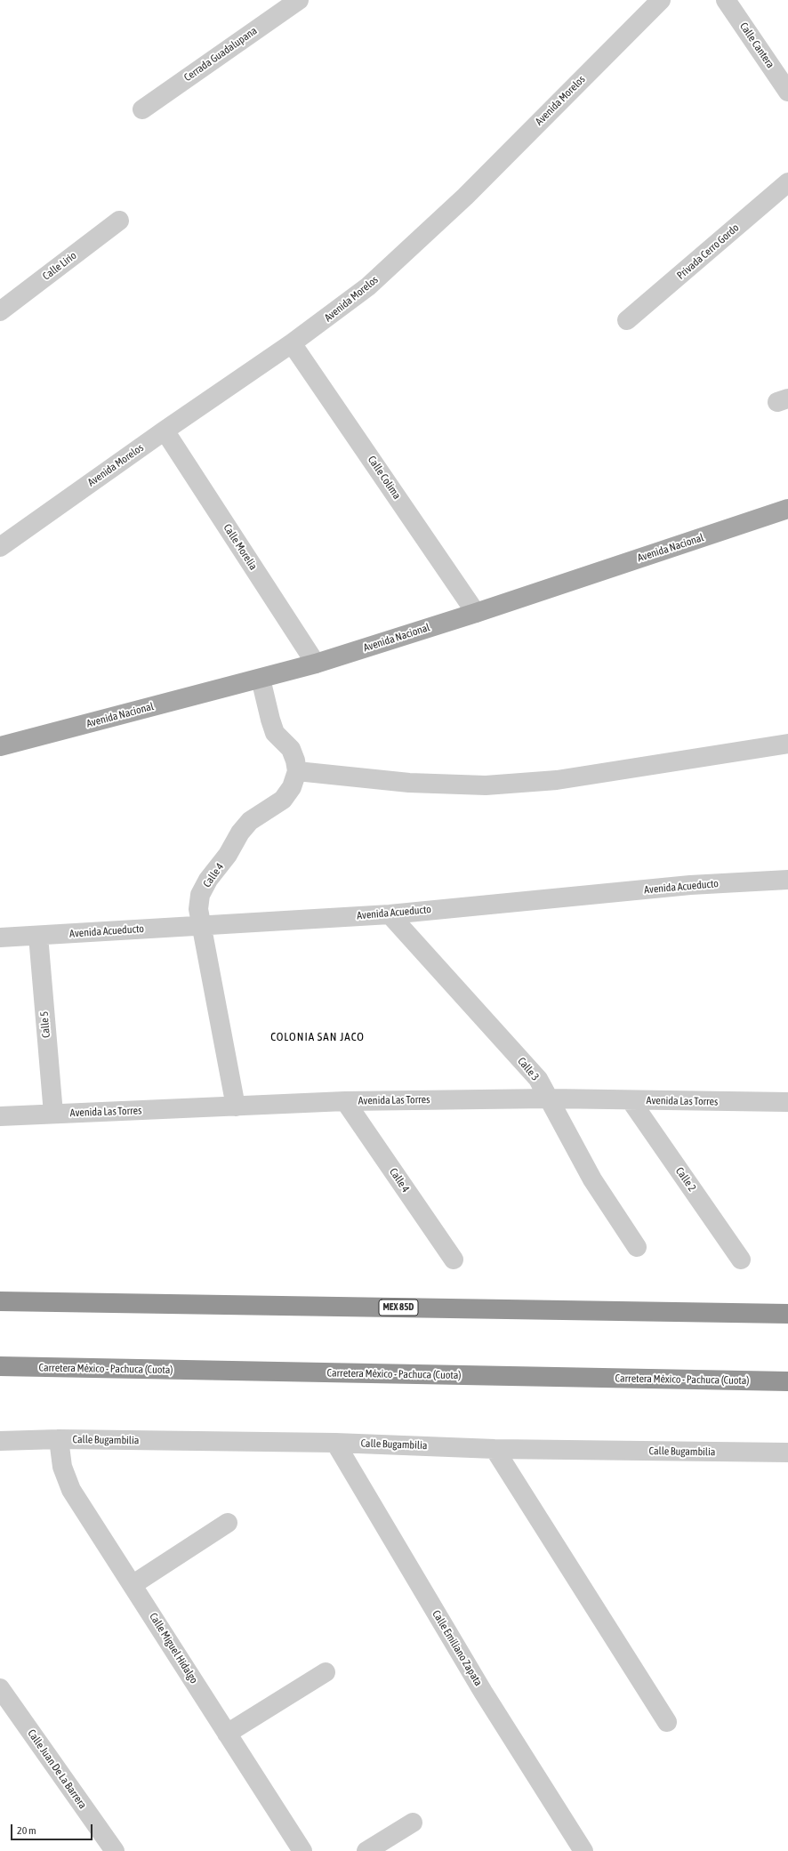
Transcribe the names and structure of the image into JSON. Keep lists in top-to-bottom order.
{
  "streets": {
    "highway": ["MEX 85D", "Carretera México - Pachuca (Cuota)"],
    "main road": ["Avenida Nacional"],
    "street": [
      "Calle Cantera",
      "Cerrada Guadalupana",
      "Avenida Morelos",
      "Privada Cerro Gordo",
      "Calle Lirio",
      "Calle Colima",
      "Calle Morelia",
      "Calle 4",
      "Avenida Acueducto",
      "Calle 5",
      "Calle 3",
      "Avenida Las Torres",
      "Calle 2",
      "Calle Bugambilia",
      "Calle Miguel Hidalgo",
      "Calle Emiliano Zapata",
      "Calle Juan De La Barrera"
    ]
  },
  "crossings": [
    ["Avenida Morelos", "Calle Colima"],
    ["Avenida Morelos", "Calle Morelia"],
    ["Calle Colima", "Avenida Nacional"],
    ["Calle Morelia", "Avenida Nacional"],
    ["Calle 4", "Avenida Acueducto"],
    ["Calle 4", "Avenida Las Torres"],
    ["Avenida Acueducto", "Calle 5"],
    ["Avenida Acueducto", "Calle 3"],
    ["Calle 5", "Avenida Las Torres"],
    ["Calle 3", "Avenida Las Torres"],
    ["Avenida Las Torres", "Calle 2"],
    ["Calle Bugambilia", "Calle Miguel Hidalgo"],
    ["Calle Bugambilia", "Calle Emiliano Zapata"]
  ],
  "districts": ["COLONIA SAN JACO"],
  "scale_bar": "20 m"
}
